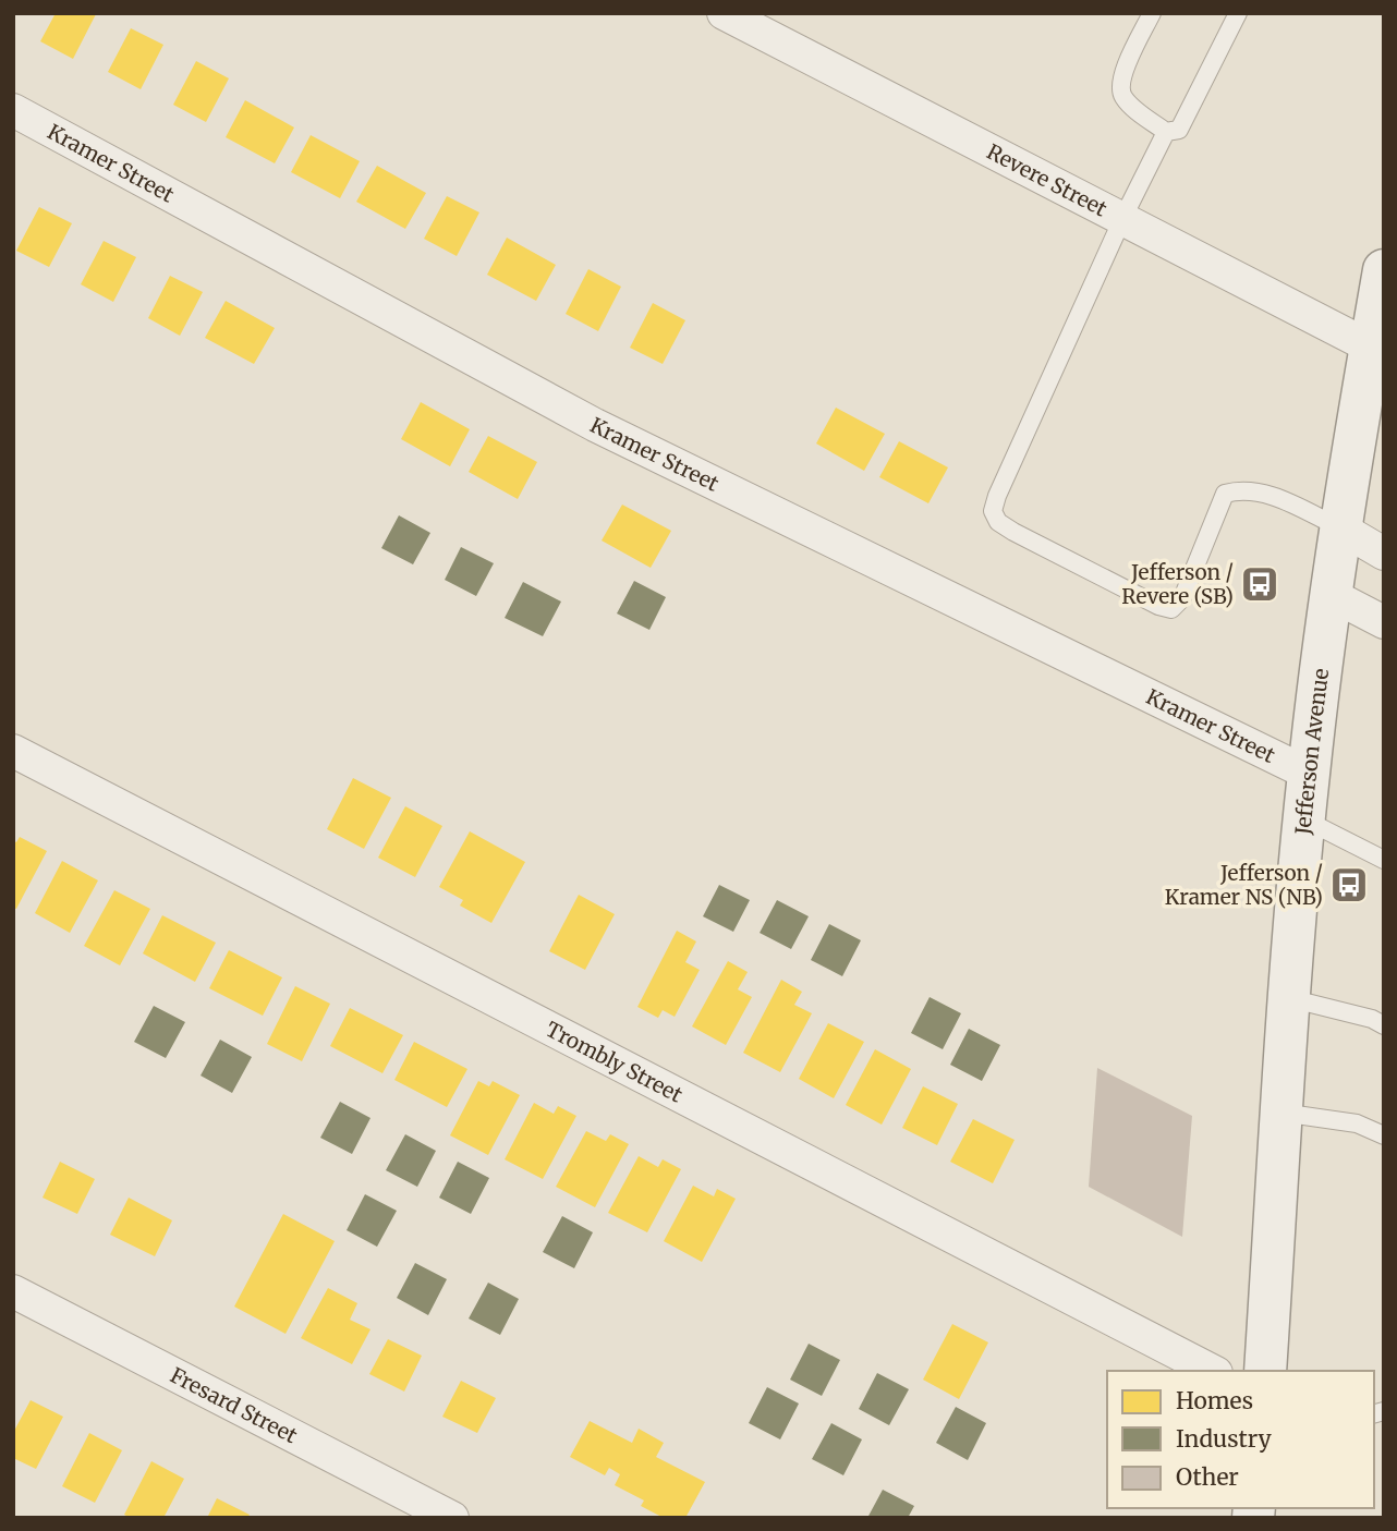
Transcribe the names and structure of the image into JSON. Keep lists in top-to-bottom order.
{
  "streets": {
    "main road": ["Jefferson Avenue"],
    "street": [
      "Kramer Street",
      "Revere Street",
      "Trombly Street",
      "Fresard Street"
    ]
  },
  "crossings": [
    ["Kramer Street", "Jefferson Avenue"],
    ["Revere Street", "Jefferson Avenue"]
  ],
  "places": {
    "bus stop": ["Jefferson / Revere (SB)", "Jefferson / Kramer NS (NB)"]
  },
  "legend": ["Homes", "Industry", "Other"]
}
